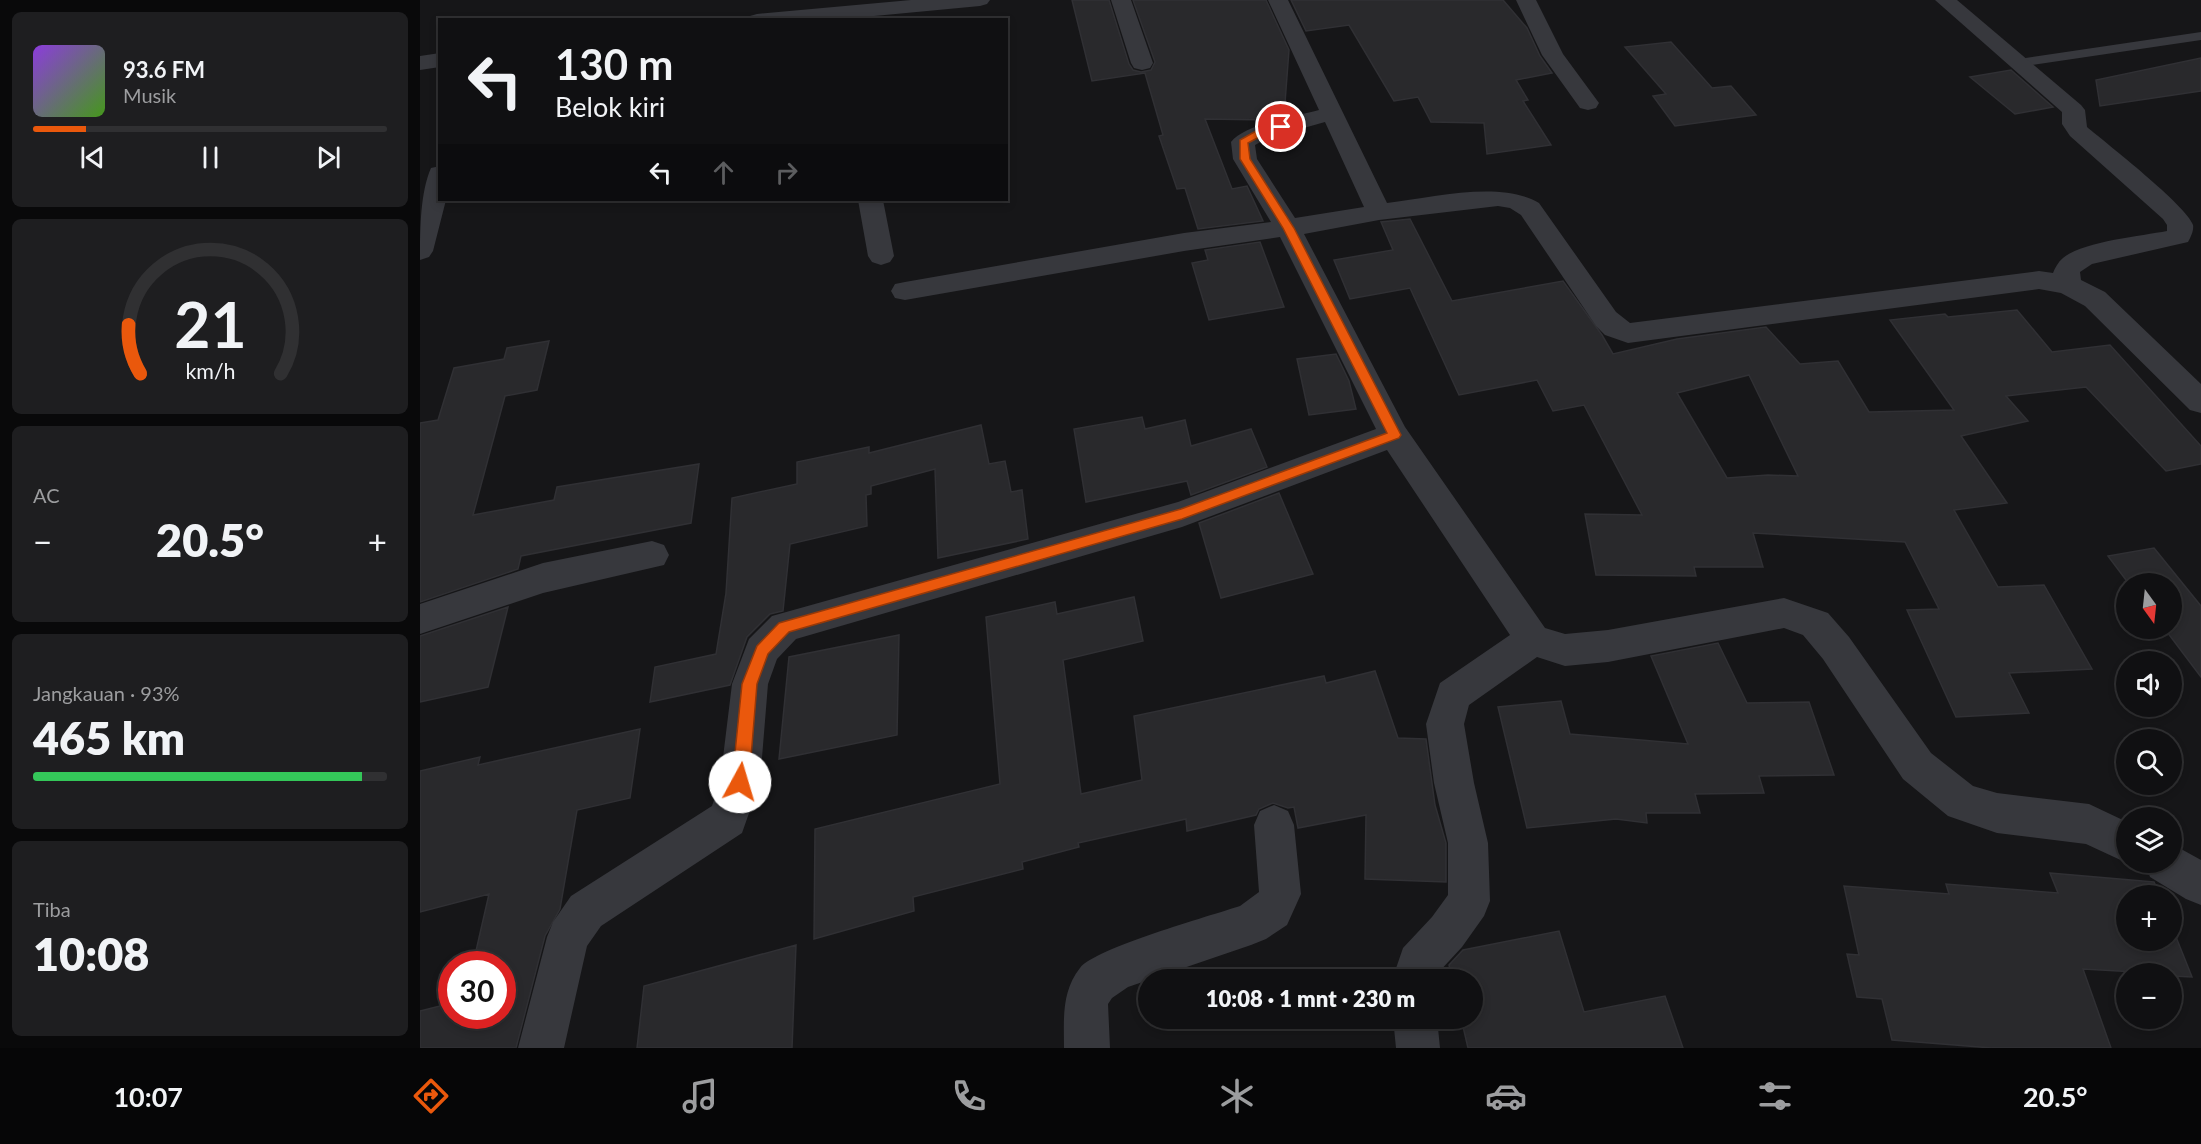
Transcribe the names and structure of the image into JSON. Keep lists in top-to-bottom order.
{
  "north": "bottom",
  "page": {
    "turn": ["130 m", "Belok kiri"],
    "song": ["93.6 FM", "Musik"],
    "tile": [
      "AC",
      ["Jangkauan · 93%", "465 km"],
      ["Tiba", "10:08"]
    ],
    "heat": ["−", "20.5°", "+"],
    "map_buttons": ["+", "−"],
    "limit": "30",
    "trip": "10:08 · 1 mnt · 230 m",
    "tabs": ["10:07", "20.5°"],
    "gauge": ["21", "km/h"]
  }
}
